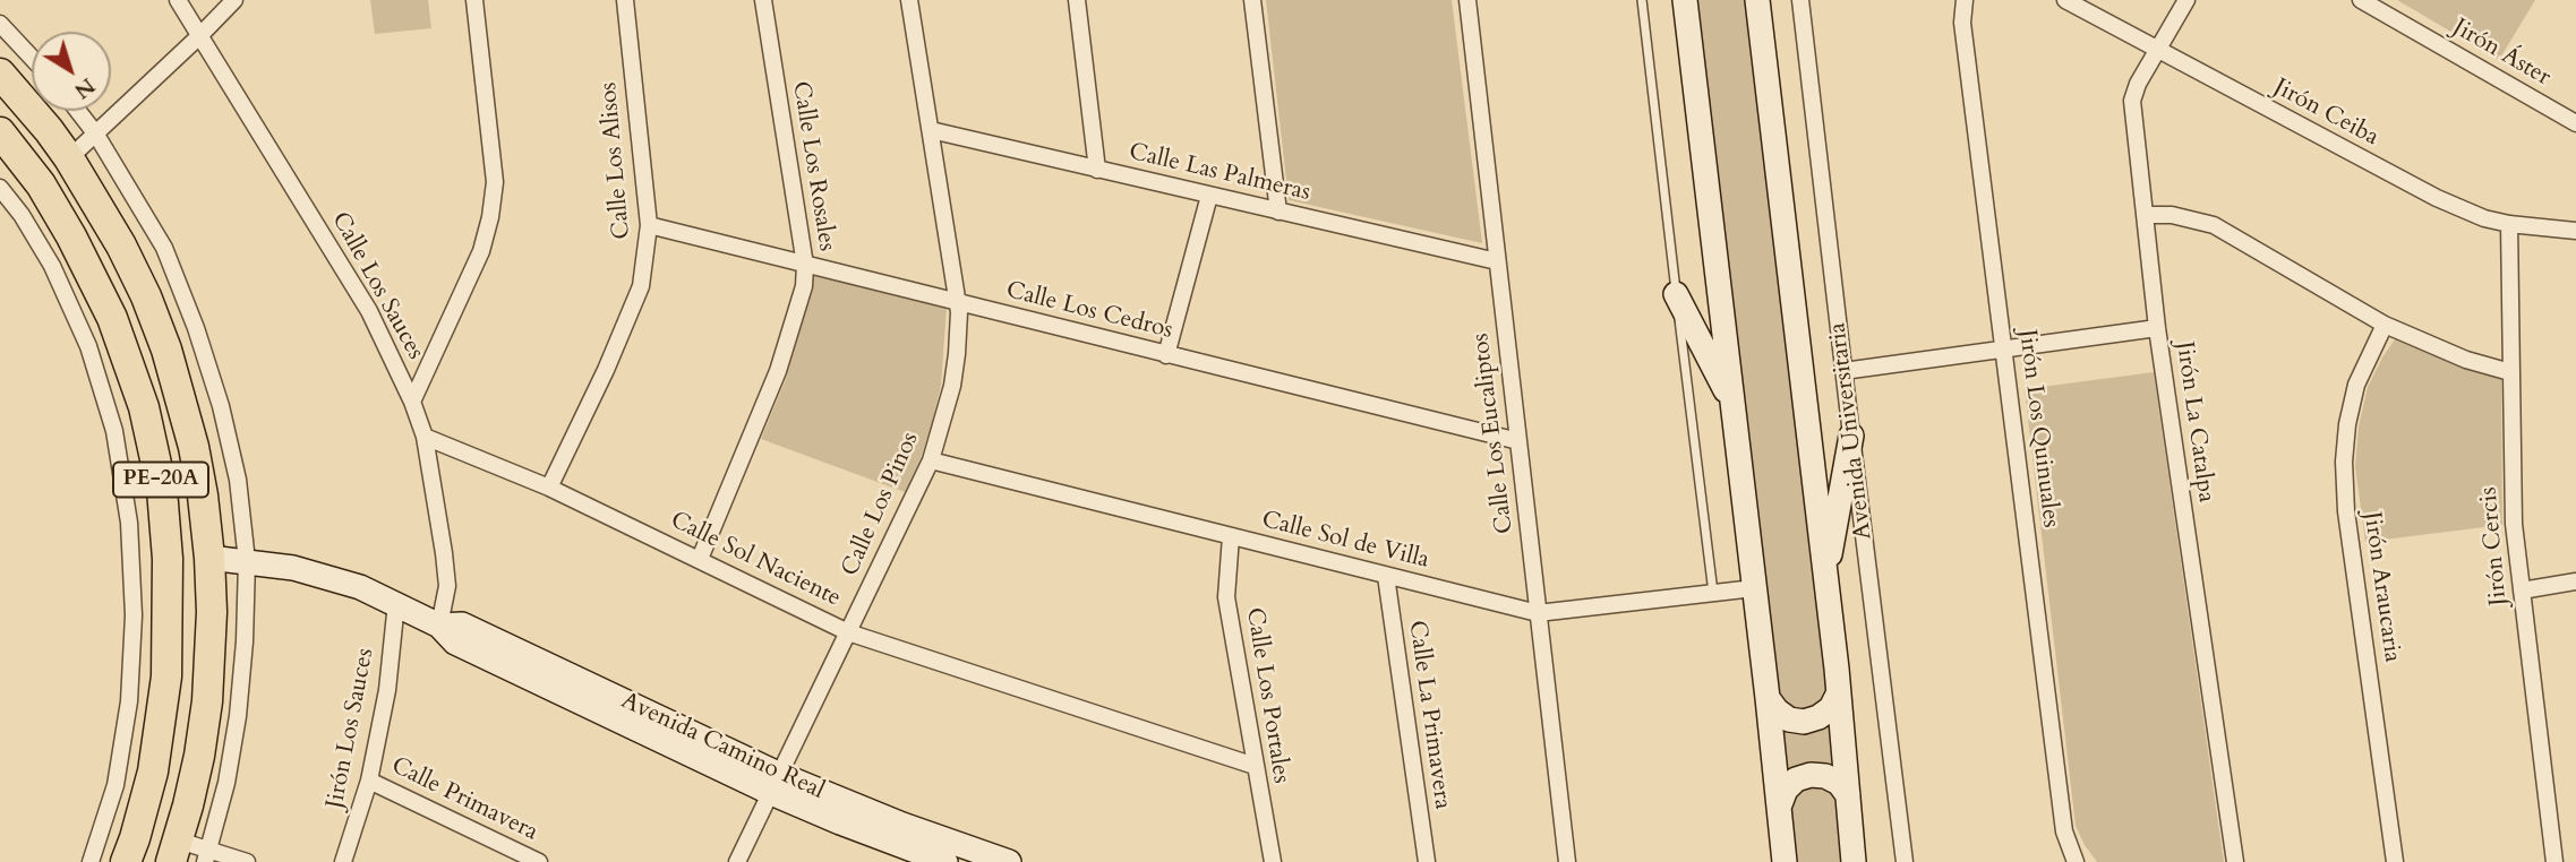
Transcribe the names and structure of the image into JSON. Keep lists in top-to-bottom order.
{
  "streets": {
    "highway": ["PE-20A"],
    "main road": ["Avenida Universitaria", "Avenida Camino Real"],
    "street": [
      "Jirón Áster",
      "Jirón Ceiba",
      "Calle Los Alisos",
      "Calle Los Rosales",
      "Calle Las Palmeras",
      "Calle Los Sauces",
      "Calle Los Cedros",
      "Jirón La Catalpa",
      "Jirón Los Quinuales",
      "Calle Los Eucaliptos",
      "Calle Los Pinos",
      "Calle Sol de Villa",
      "Jirón Cercis",
      "Calle Sol Naciente",
      "Jirón Araucaria",
      "Calle Los Portales",
      "Calle La Primavera",
      "Jirón Los Sauces",
      "Calle Primavera"
    ]
  },
  "crossings": [
    ["Jirón Ceiba", "Jirón La Catalpa"],
    ["Jirón Ceiba", "Jirón Cercis"],
    ["Calle Los Alisos", "Calle Los Cedros"],
    ["Calle Los Alisos", "Calle Sol Naciente"],
    ["Calle Los Rosales", "Calle Los Cedros"],
    ["Calle Los Rosales", "Calle Sol Naciente"],
    ["Calle Las Palmeras", "Calle Los Eucaliptos"],
    ["Calle Las Palmeras", "Calle Los Pinos"],
    ["Calle Los Sauces", "Calle Sol Naciente"],
    ["Calle Los Sauces", "Avenida Camino Real"],
    ["Calle Los Cedros", "Calle Los Eucaliptos"],
    ["Calle Los Cedros", "Calle Los Pinos"],
    ["Calle Los Eucaliptos", "Calle Sol de Villa"],
    ["PE-20A", "Avenida Camino Real"],
    ["Calle Los Pinos", "Calle Sol de Villa"],
    ["Calle Los Pinos", "Calle Sol Naciente"],
    ["Calle Los Pinos", "Avenida Camino Real"],
    ["Calle Sol de Villa", "Calle Los Portales"],
    ["Calle Sol de Villa", "Calle La Primavera"],
    ["Calle Sol Naciente", "Calle Los Portales"],
    ["Jirón Los Sauces", "Avenida Camino Real"],
    ["Jirón Los Sauces", "Calle Primavera"]
  ],
  "north": "bottom right"
}
